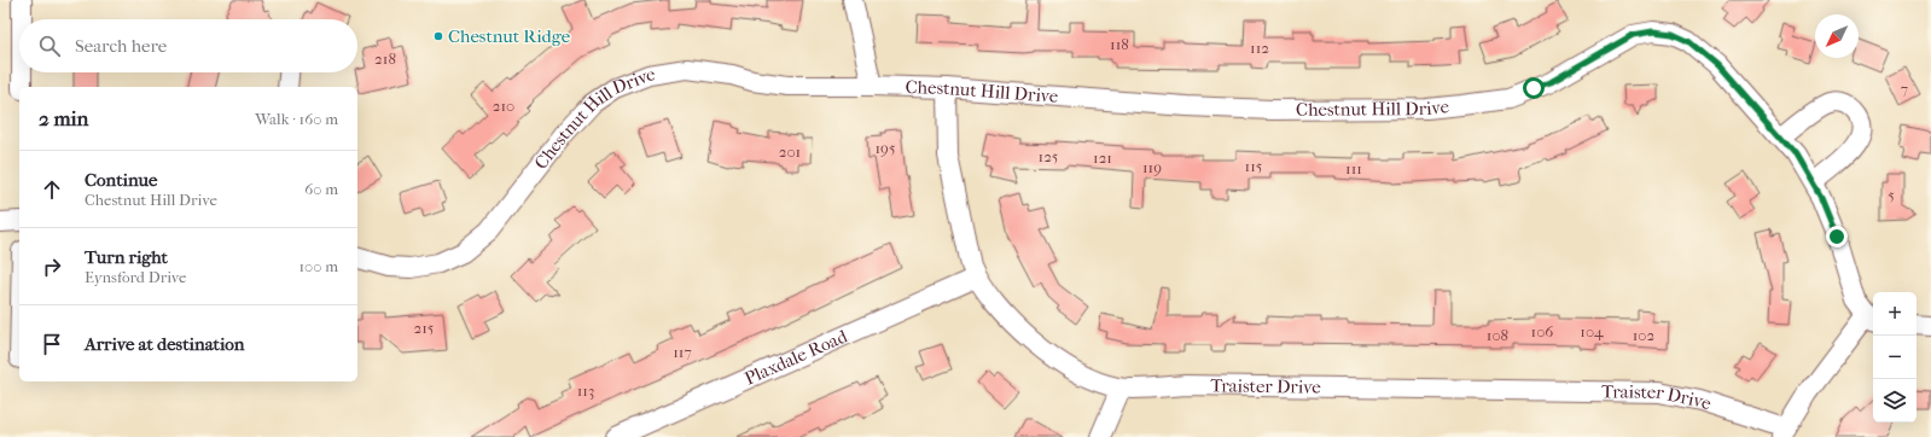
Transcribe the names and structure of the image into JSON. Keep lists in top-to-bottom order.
{
  "streets": {
    "street": ["Chestnut Hill Drive", "Plaxdale Road", "Traister Drive"]
  },
  "crossings": [
    ["Chestnut Hill Drive", "Traister Drive"],
    ["Plaxdale Road", "Traister Drive"]
  ],
  "places": ["Chestnut Ridge"],
  "house_numbers": [
    "118",
    "112",
    "218",
    "7",
    "210",
    "195",
    "201",
    "125",
    "121",
    "115",
    "119",
    "111",
    "5",
    "215",
    "106",
    "104",
    "108",
    "102",
    "117",
    "113"
  ],
  "north": "bottom left",
  "page": {
    "search": "Search here",
    "heading": ["2 min", "Walk · 160 m"],
    "list": [
      ["Continue", "Chestnut Hill Drive", "60 m"],
      ["Turn right", "Eynsford Drive", "100 m"],
      "Arrive at destination"
    ],
    "map_buttons": ["+", "−"]
  }
}
